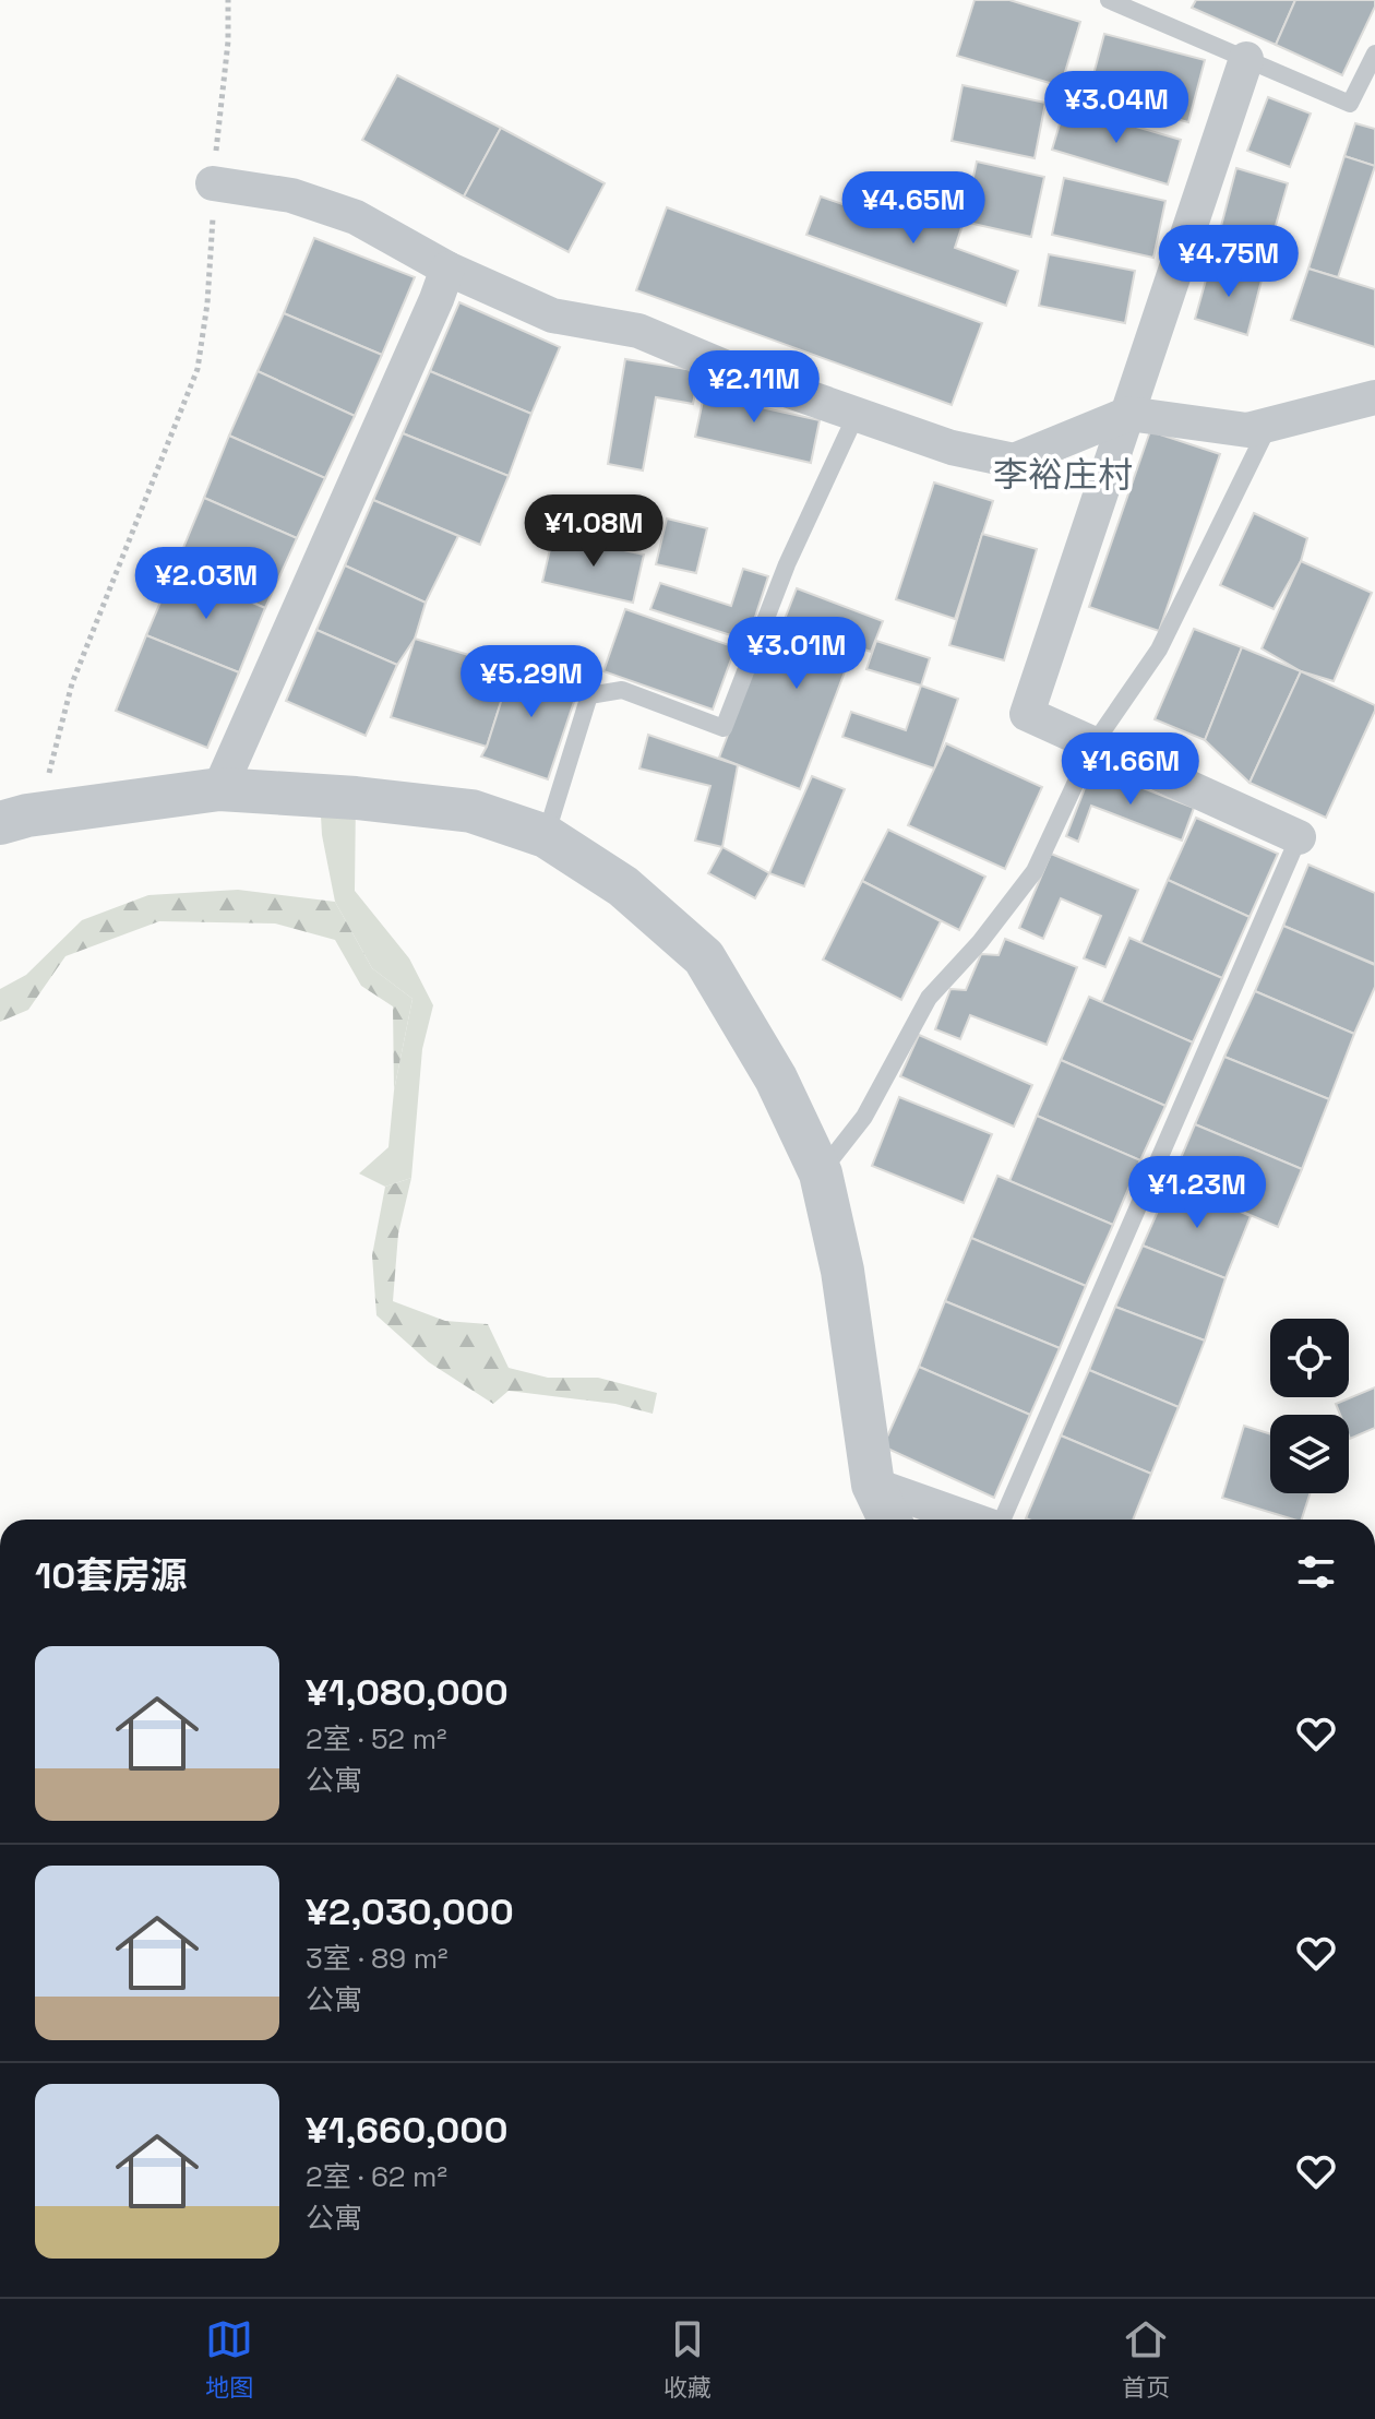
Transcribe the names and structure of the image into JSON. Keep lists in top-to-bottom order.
{
  "districts": ["李裕庄村"],
  "page": {
    "price": [
      "¥3.04M",
      "¥4.65M",
      "¥4.75M",
      "¥2.11M",
      "¥1.08M",
      "¥2.03M",
      "¥3.01M",
      "¥5.29M",
      "¥1.66M",
      "¥1.23M"
    ],
    "heading": "10套房源",
    "list": [
      {
        "name": "¥1,080,000",
        "note": "2室 · 52 m² · 公寓"
      },
      {
        "name": "¥2,030,000",
        "note": "3室 · 89 m² · 公寓"
      },
      {
        "name": "¥1,660,000",
        "note": "2室 · 62 m² · 公寓"
      }
    ],
    "tabs": ["地图", "收藏", "首页"]
  }
}
